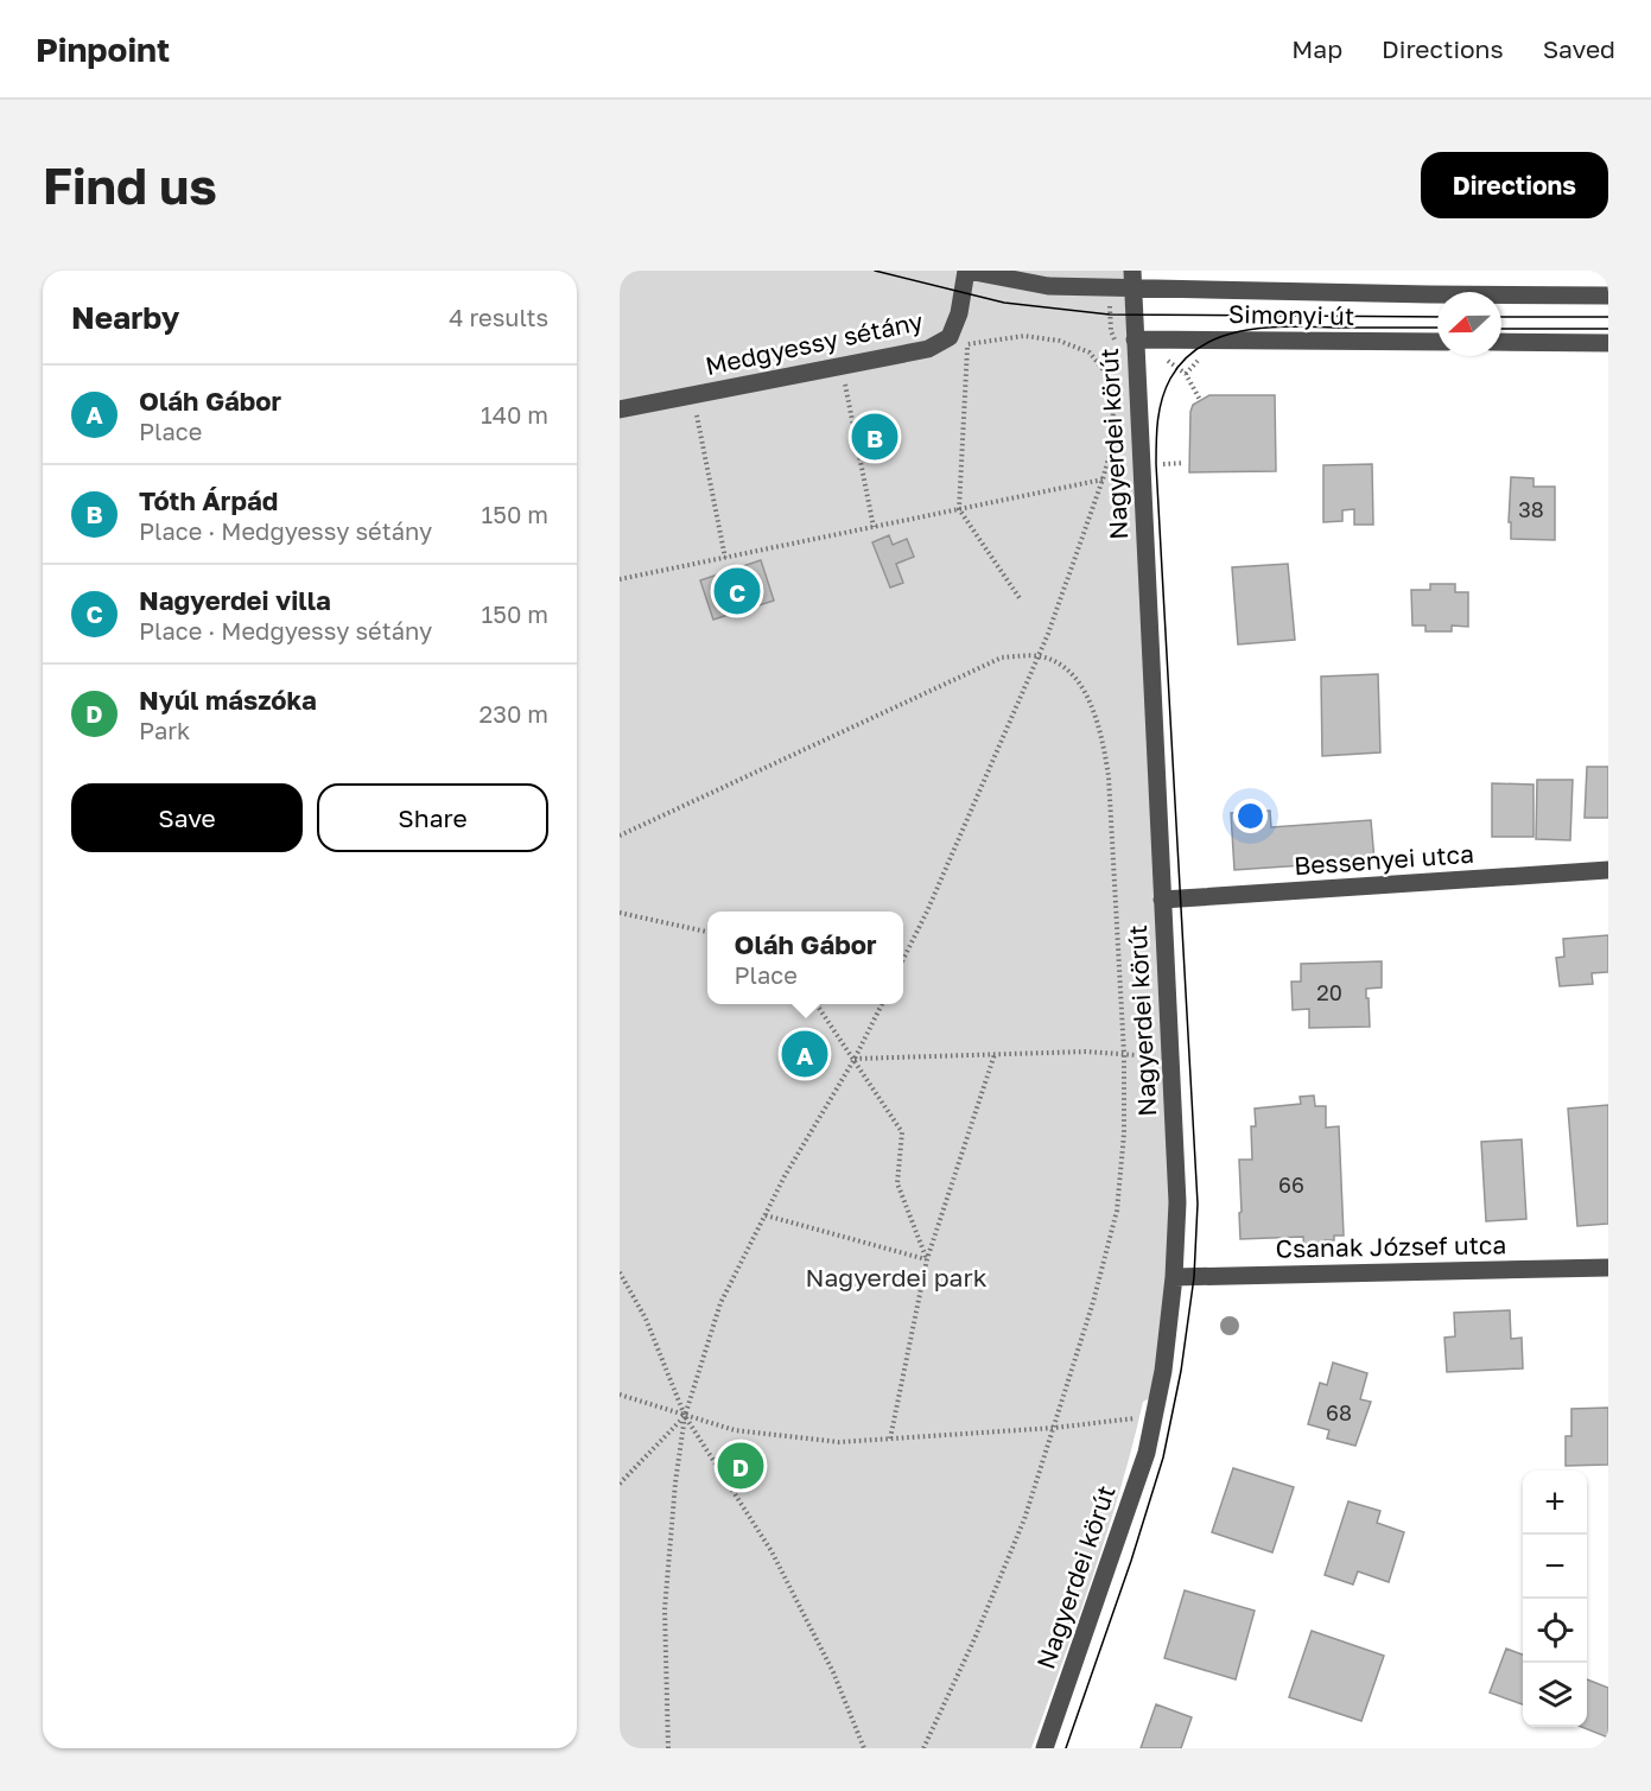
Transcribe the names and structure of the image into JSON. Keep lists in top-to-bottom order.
{
  "streets": {
    "street": [
      "Simonyi út",
      "Medgyessy sétány",
      "Nagyerdei körút",
      "Bessenyei utca",
      "Csanak József utca"
    ]
  },
  "crossings": [
    ["Simonyi út", "Nagyerdei körút"],
    ["Nagyerdei körút", "Bessenyei utca"],
    ["Nagyerdei körút", "Csanak József utca"]
  ],
  "parks": ["Nagyerdei park"],
  "house_numbers": [
    "38",
    "20",
    "66",
    "68"
  ],
  "north": "left",
  "page": {
    "header": "Pinpoint",
    "nav": ["Map", "Directions", "Saved"],
    "buttons": [
      "Directions",
      ["Save", "Share"]
    ],
    "title": "Find us",
    "heading": ["Nearby", "4 results"],
    "list": [
      {
        "mark": "A",
        "name": "Oláh Gábor",
        "note": "Place",
        "value": "140 m"
      },
      {
        "mark": "B",
        "name": "Tóth Árpád",
        "note": "Place · Medgyessy sétány",
        "value": "150 m"
      },
      {
        "mark": "C",
        "name": "Nagyerdei villa",
        "note": "Place · Medgyessy sétány",
        "value": "150 m"
      },
      {
        "mark": "D",
        "name": "Nyúl mászóka",
        "note": "Park",
        "value": "230 m"
      }
    ],
    "pins": [
      "B",
      "C",
      "A",
      "D"
    ],
    "popup": ["Oláh Gábor", "Place"],
    "map_buttons": ["+", "−"]
  }
}
